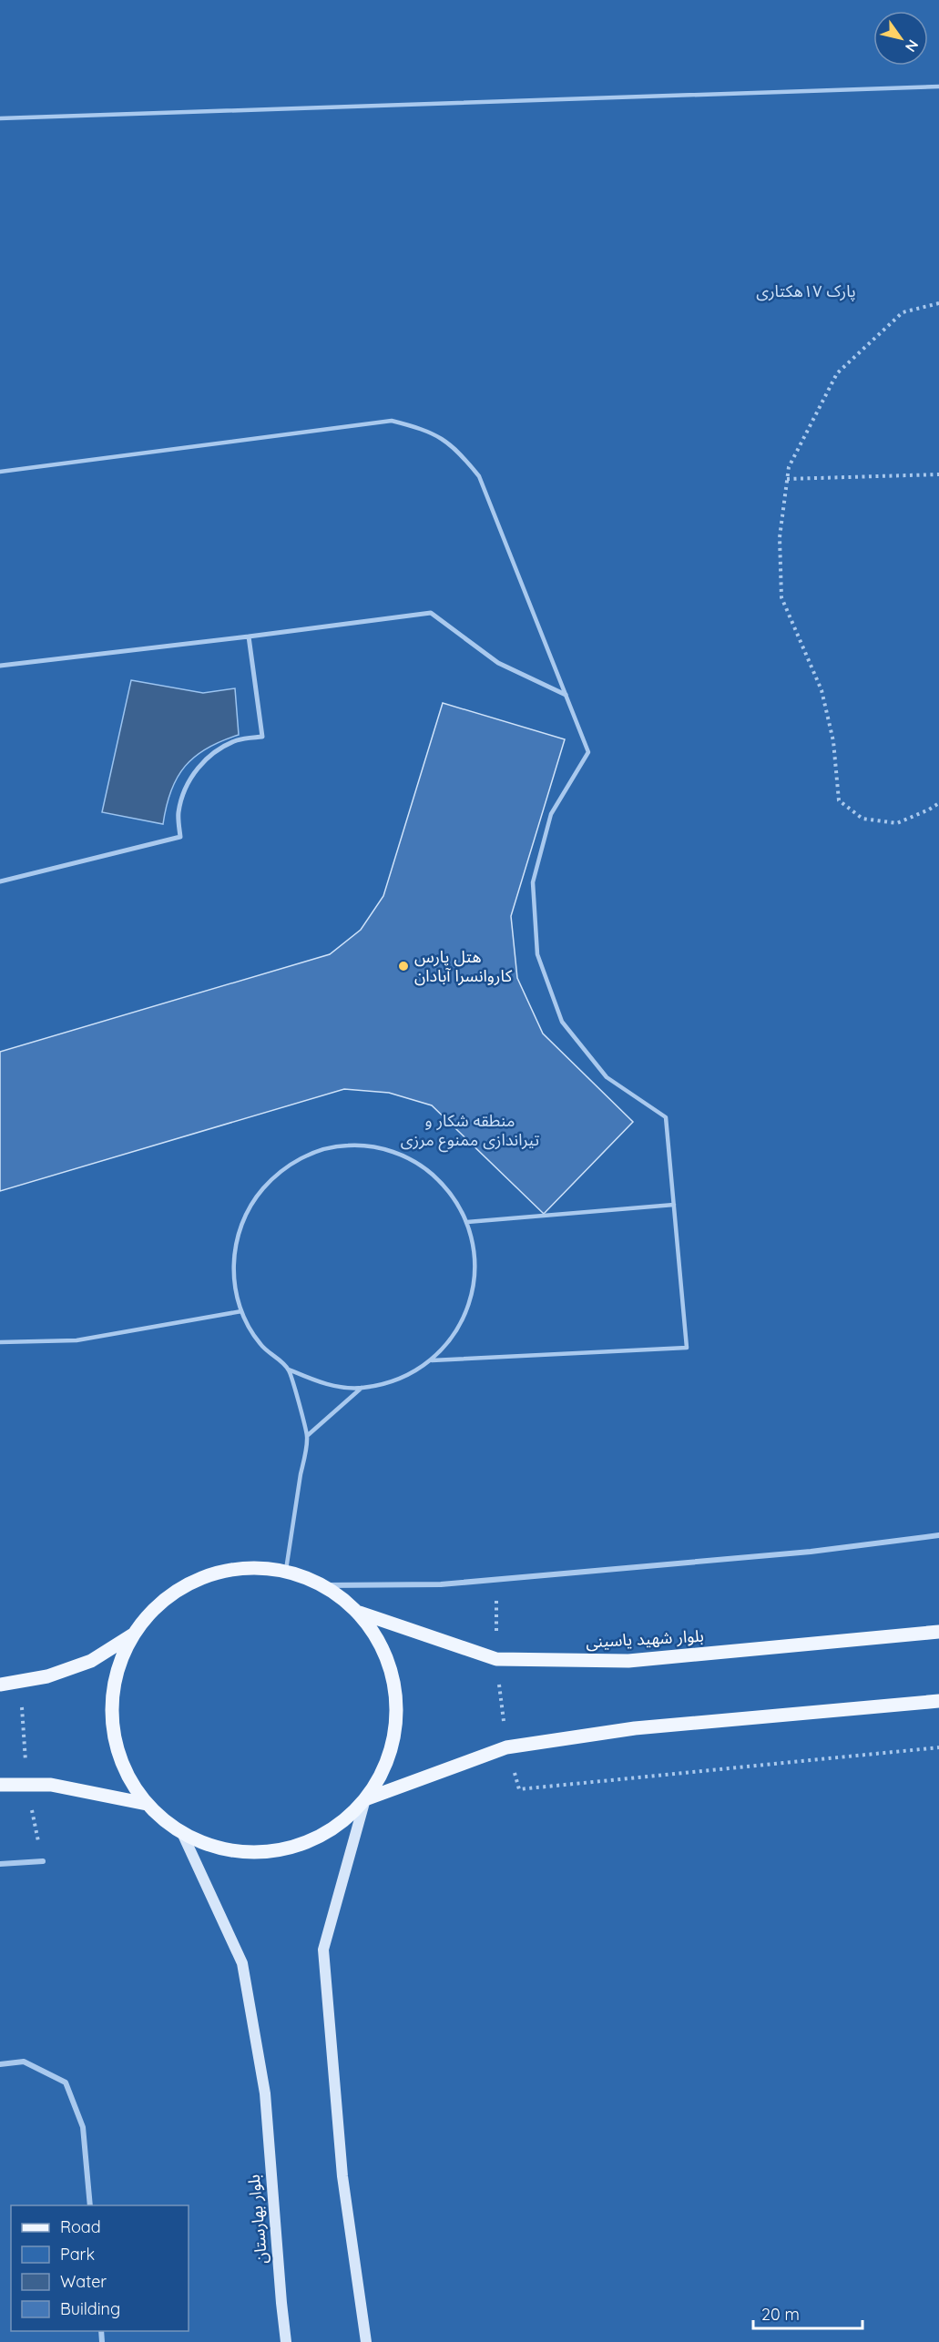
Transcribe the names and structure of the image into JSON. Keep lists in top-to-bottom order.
{
  "streets": {
    "main road": ["بلوار شهید یاسینی", "بلوار بهارستان"]
  },
  "parks": ["پارک ۱۷هکتاری", "منطقه شکار و تیراندازی ممنوع مرزی"],
  "places": ["هتل پارس کاروانسرا آبادان"],
  "legend": [
    "Road",
    "Park",
    "Water",
    "Building"
  ],
  "scale_bar": "20 m",
  "north": "bottom right"
}
